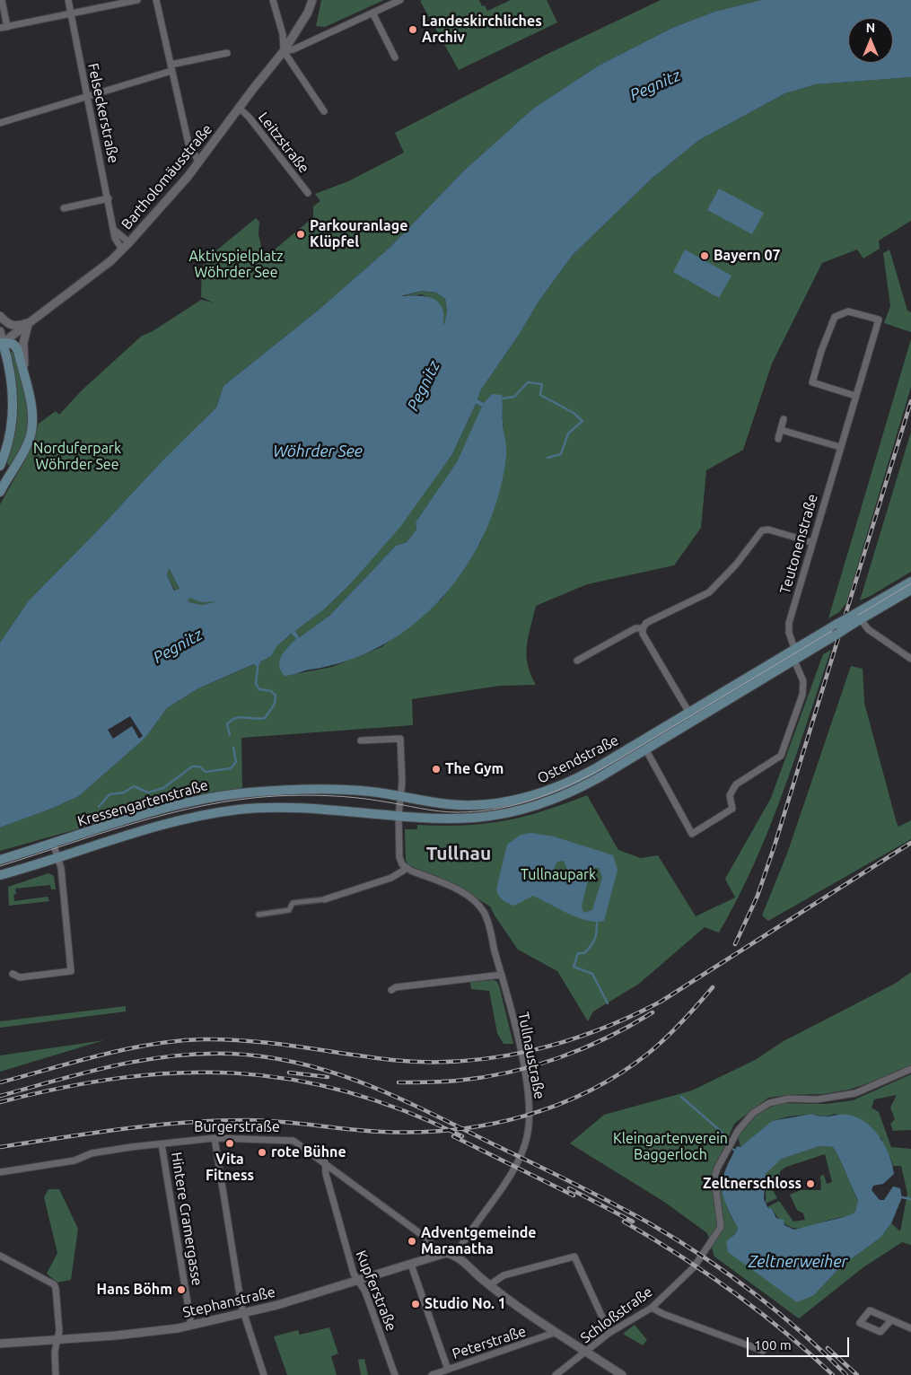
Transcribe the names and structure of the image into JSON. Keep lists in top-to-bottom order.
{
  "streets": {
    "main road": ["Ostendstraße", "Kressengartenstraße"],
    "street": [
      "Felseckerstraße",
      "Leitzstraße",
      "Bartholomäusstraße",
      "Teutonenstraße",
      "Tullnaustraße",
      "Burgerstraße",
      "Hintere Cramergasse",
      "Kupferstraße",
      "Stephanstraße",
      "Schloßstraße",
      "Peterstraße"
    ]
  },
  "crossings": [
    ["Felseckerstraße", "Bartholomäusstraße"],
    ["Leitzstraße", "Bartholomäusstraße"],
    ["Teutonenstraße", "Ostendstraße"],
    ["Ostendstraße", "Kressengartenstraße"],
    ["Tullnaustraße", "Stephanstraße"],
    ["Burgerstraße", "Hintere Cramergasse"],
    ["Burgerstraße", "Kupferstraße"],
    ["Burgerstraße", "Stephanstraße"],
    ["Hintere Cramergasse", "Stephanstraße"],
    ["Kupferstraße", "Stephanstraße"]
  ],
  "districts": ["Tullnau"],
  "water": ["Pegnitz", "Wöhrder See", "Zeltnerweiher"],
  "parks": [
    "Aktivspielplatz Wöhrder See",
    "Norduferpark Wöhrder See",
    "Tullnaupark",
    "Kleingartenverein Baggerloch"
  ],
  "places": [
    "Landeskirchliches Archiv",
    "Parkouranlage Klüpfel",
    "Bayern 07",
    "The Gym",
    "Vita Fitness",
    "rote Bühne",
    "Zeltnerschloss",
    "Adventgemeinde Maranatha",
    "Hans Böhm",
    "Studio No. 1"
  ],
  "scale_bar": "100 m",
  "north": "top"
}
